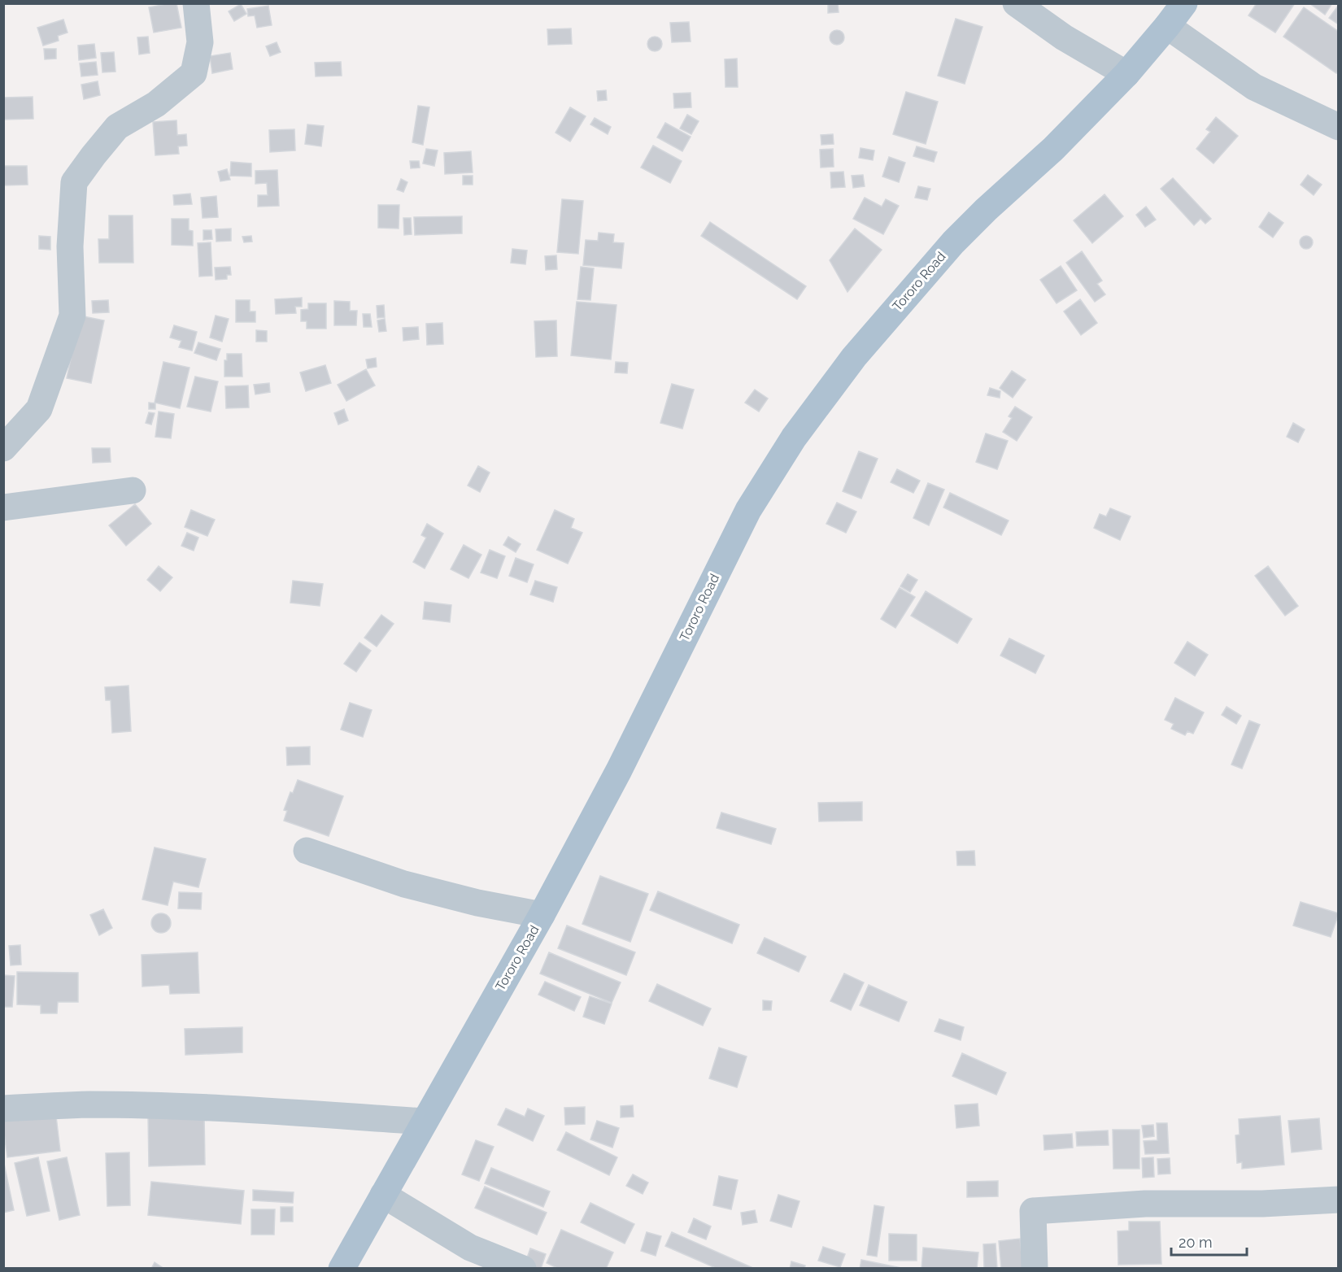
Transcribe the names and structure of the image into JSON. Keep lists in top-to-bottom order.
{
  "streets": {
    "main road": ["Tororo Road"]
  },
  "scale_bar": "20 m"
}
